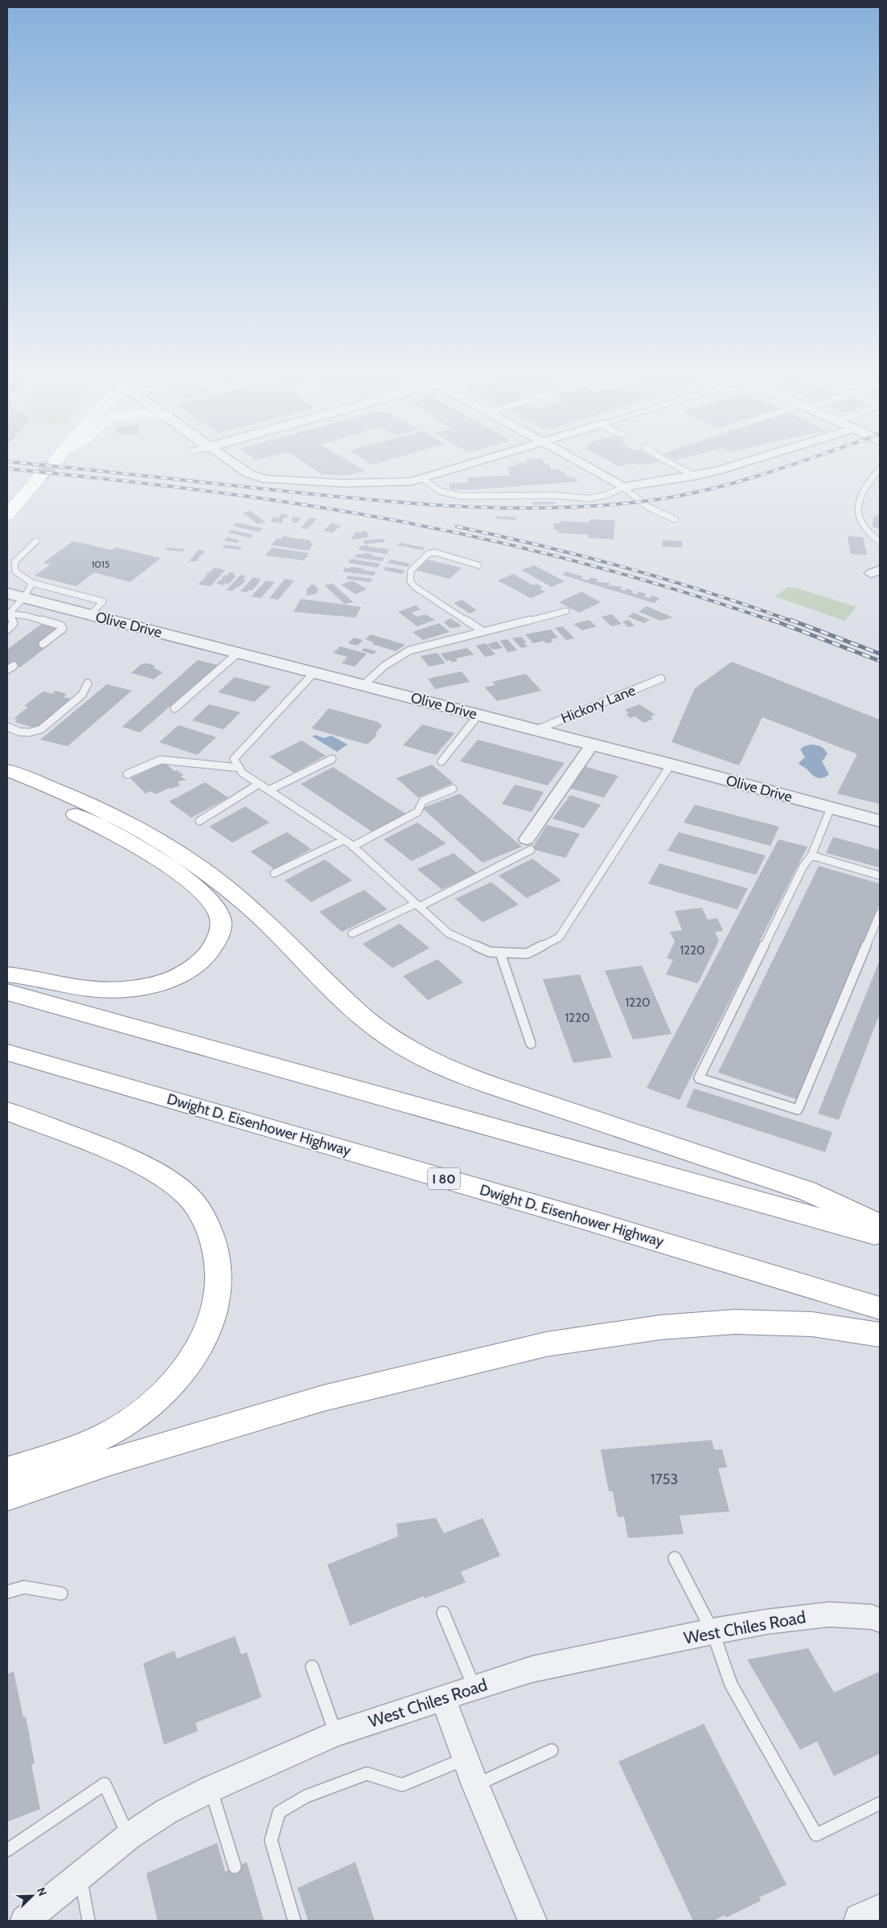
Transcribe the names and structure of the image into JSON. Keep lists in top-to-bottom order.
{
  "streets": {
    "main road": ["Dwight D. Eisenhower Highway", "I 80"],
    "street": ["Olive Drive", "West Chiles Road"],
    "lane": ["Hickory Lane"]
  },
  "crossings": [
    ["Olive Drive", "Hickory Lane"]
  ],
  "house_numbers": [
    "1015",
    "1220",
    "1220",
    "1220",
    "1753"
  ],
  "north": "top right"
}
